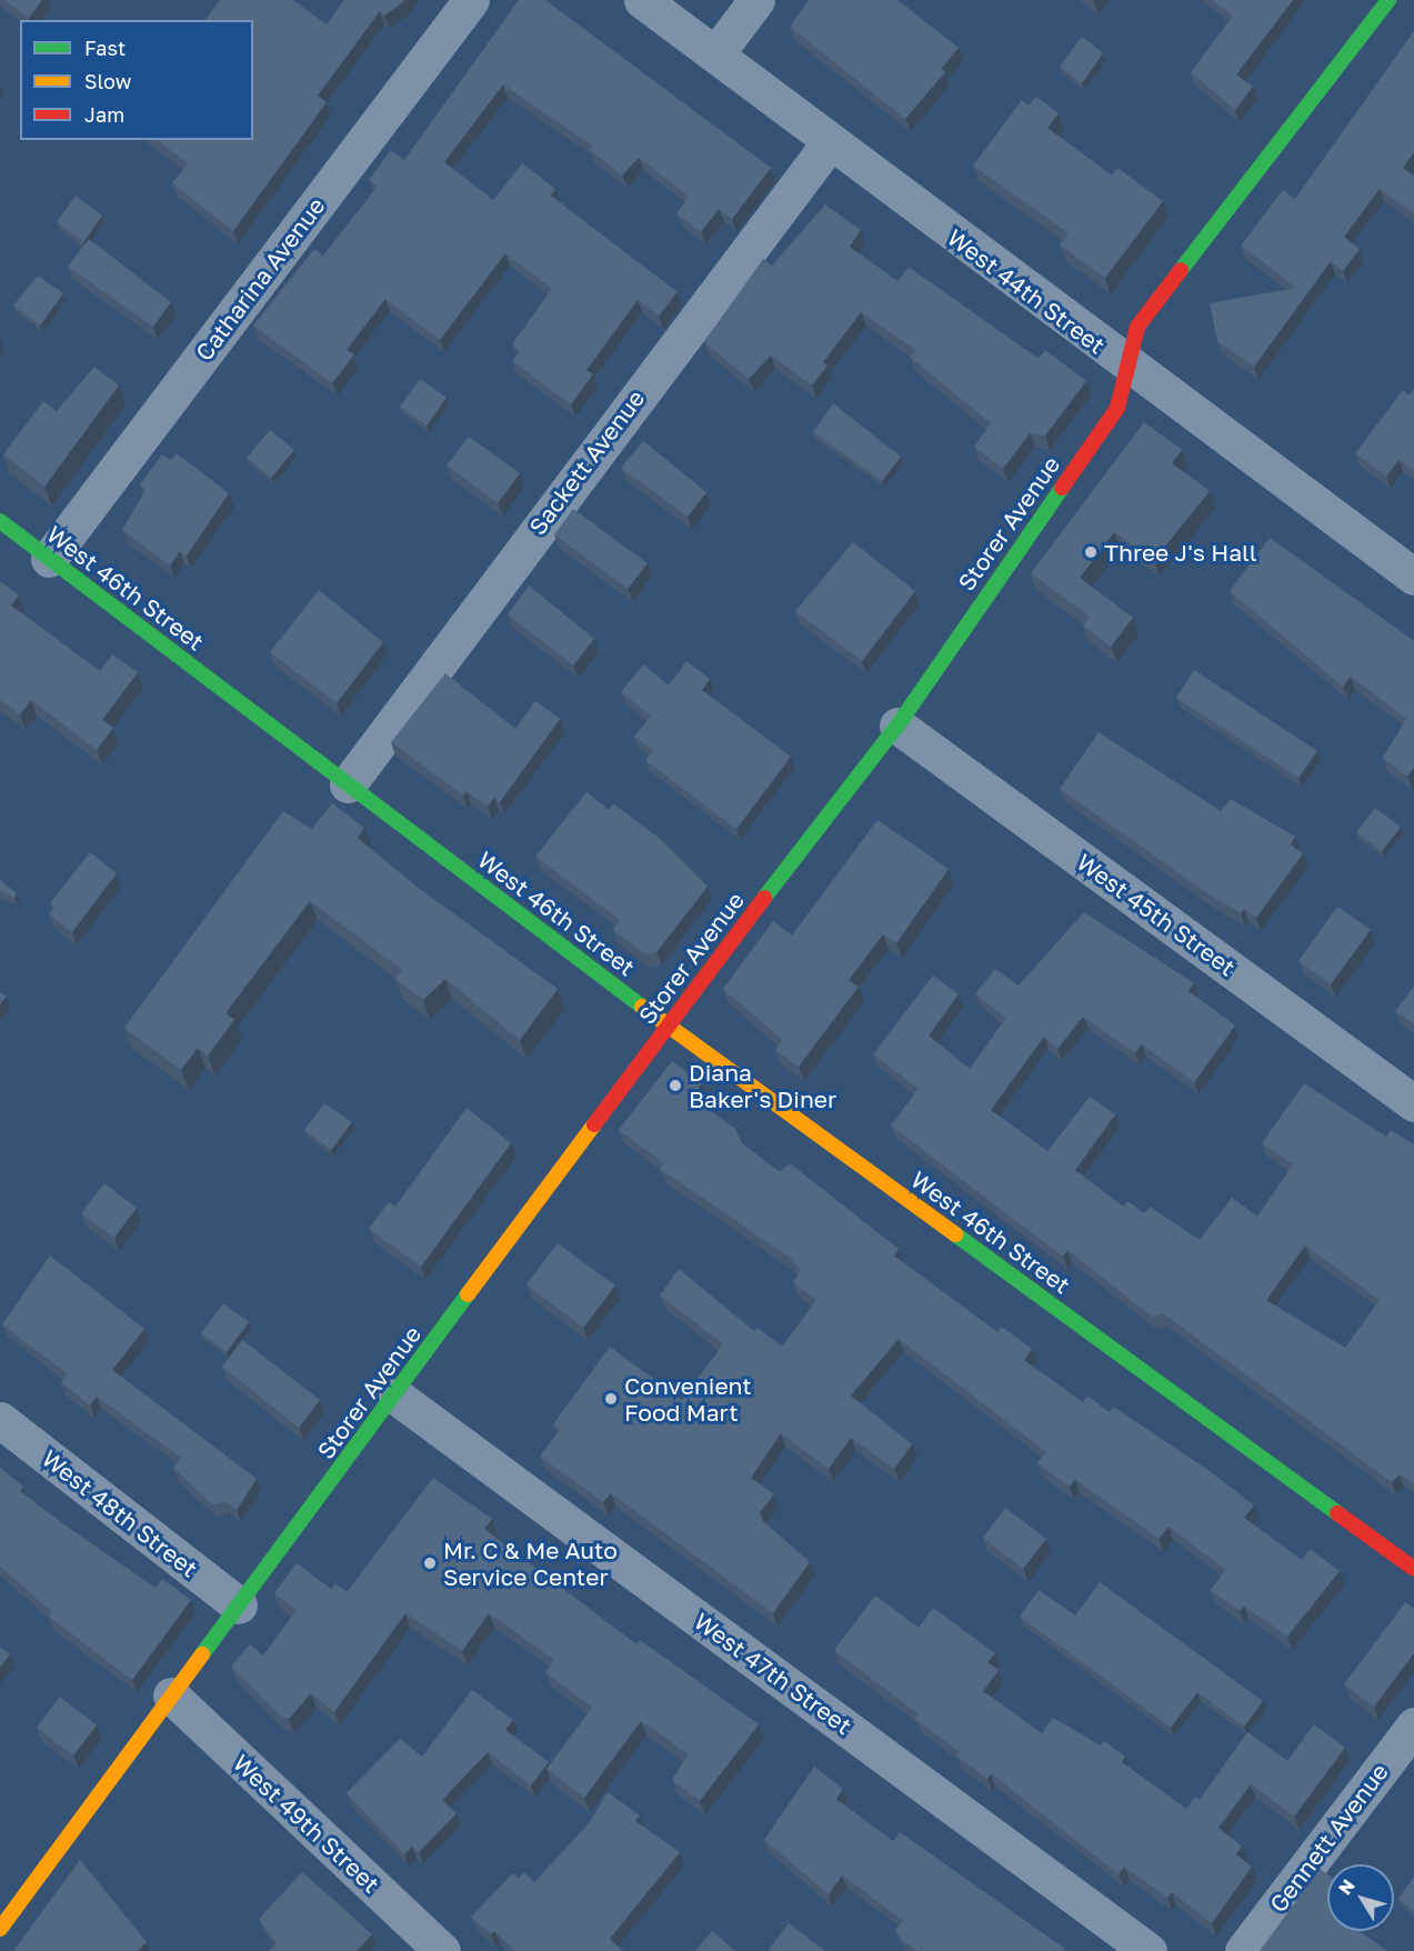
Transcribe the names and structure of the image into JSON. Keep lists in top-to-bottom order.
{
  "streets": {
    "street": [
      "Catharina Avenue",
      "West 44th Street",
      "Sackett Avenue",
      "Storer Avenue",
      "West 46th Street",
      "West 45th Street",
      "West 48th Street",
      "West 47th Street",
      "West 49th Street",
      "Gennett Avenue"
    ]
  },
  "crossings": [
    ["Catharina Avenue", "West 46th Street"],
    ["West 44th Street", "Sackett Avenue"],
    ["West 44th Street", "Storer Avenue"],
    ["Sackett Avenue", "West 46th Street"],
    ["Storer Avenue", "West 46th Street"],
    ["Storer Avenue", "West 45th Street"],
    ["Storer Avenue", "West 48th Street"],
    ["Storer Avenue", "West 47th Street"],
    ["Storer Avenue", "West 49th Street"]
  ],
  "places": [
    "Three J's Hall",
    "Diana Baker's Diner",
    "Convenient Food Mart",
    "Mr. C & Me Auto Service Center"
  ],
  "legend": ["Fast", "Slow", "Jam"],
  "north": "top left"
}
